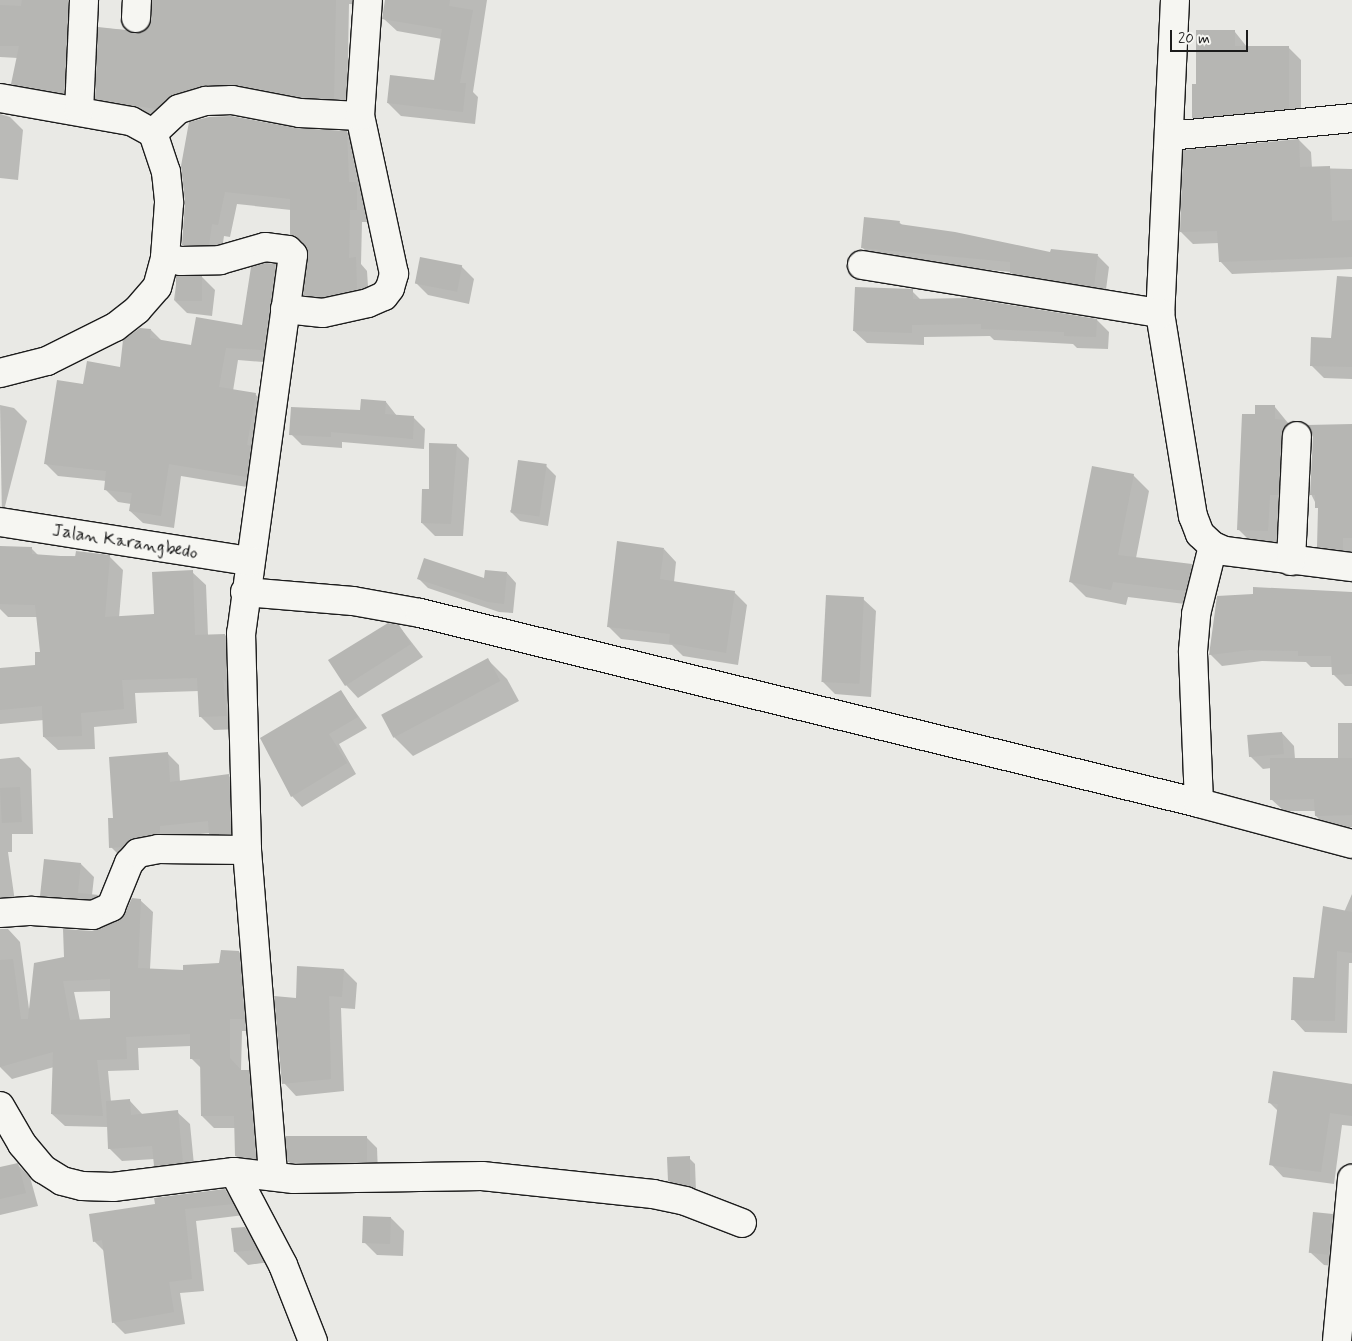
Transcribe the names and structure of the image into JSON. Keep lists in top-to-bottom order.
{
  "streets": {
    "street": ["Jalan Karangbedo"]
  },
  "scale_bar": "20 m"
}
